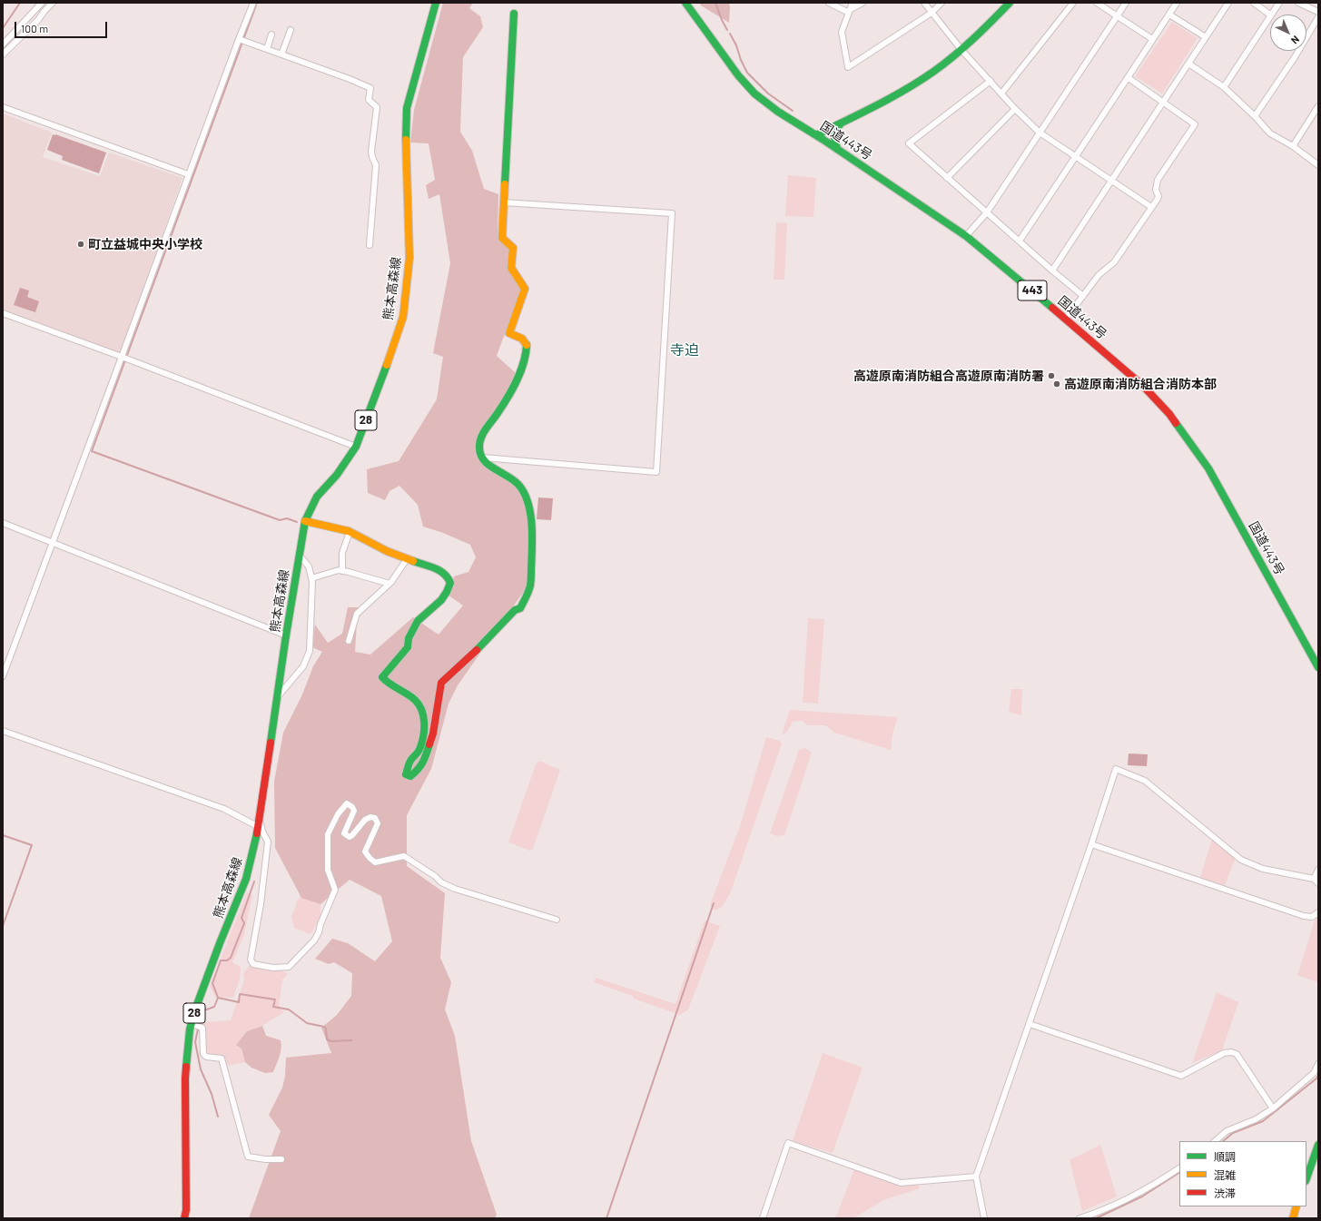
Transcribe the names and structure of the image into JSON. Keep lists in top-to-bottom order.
{
  "streets": {
    "main road": [
      "国道443号",
      "熊本高森線",
      "443",
      "28"
    ]
  },
  "districts": ["寺迫"],
  "places": ["町立益城中央小学校", "高遊原南消防組合高遊原南消防署", "高遊原南消防組合消防本部"],
  "legend": ["順調", "混雑", "渋滞"],
  "scale_bar": "100 m",
  "north": "bottom right"
}
